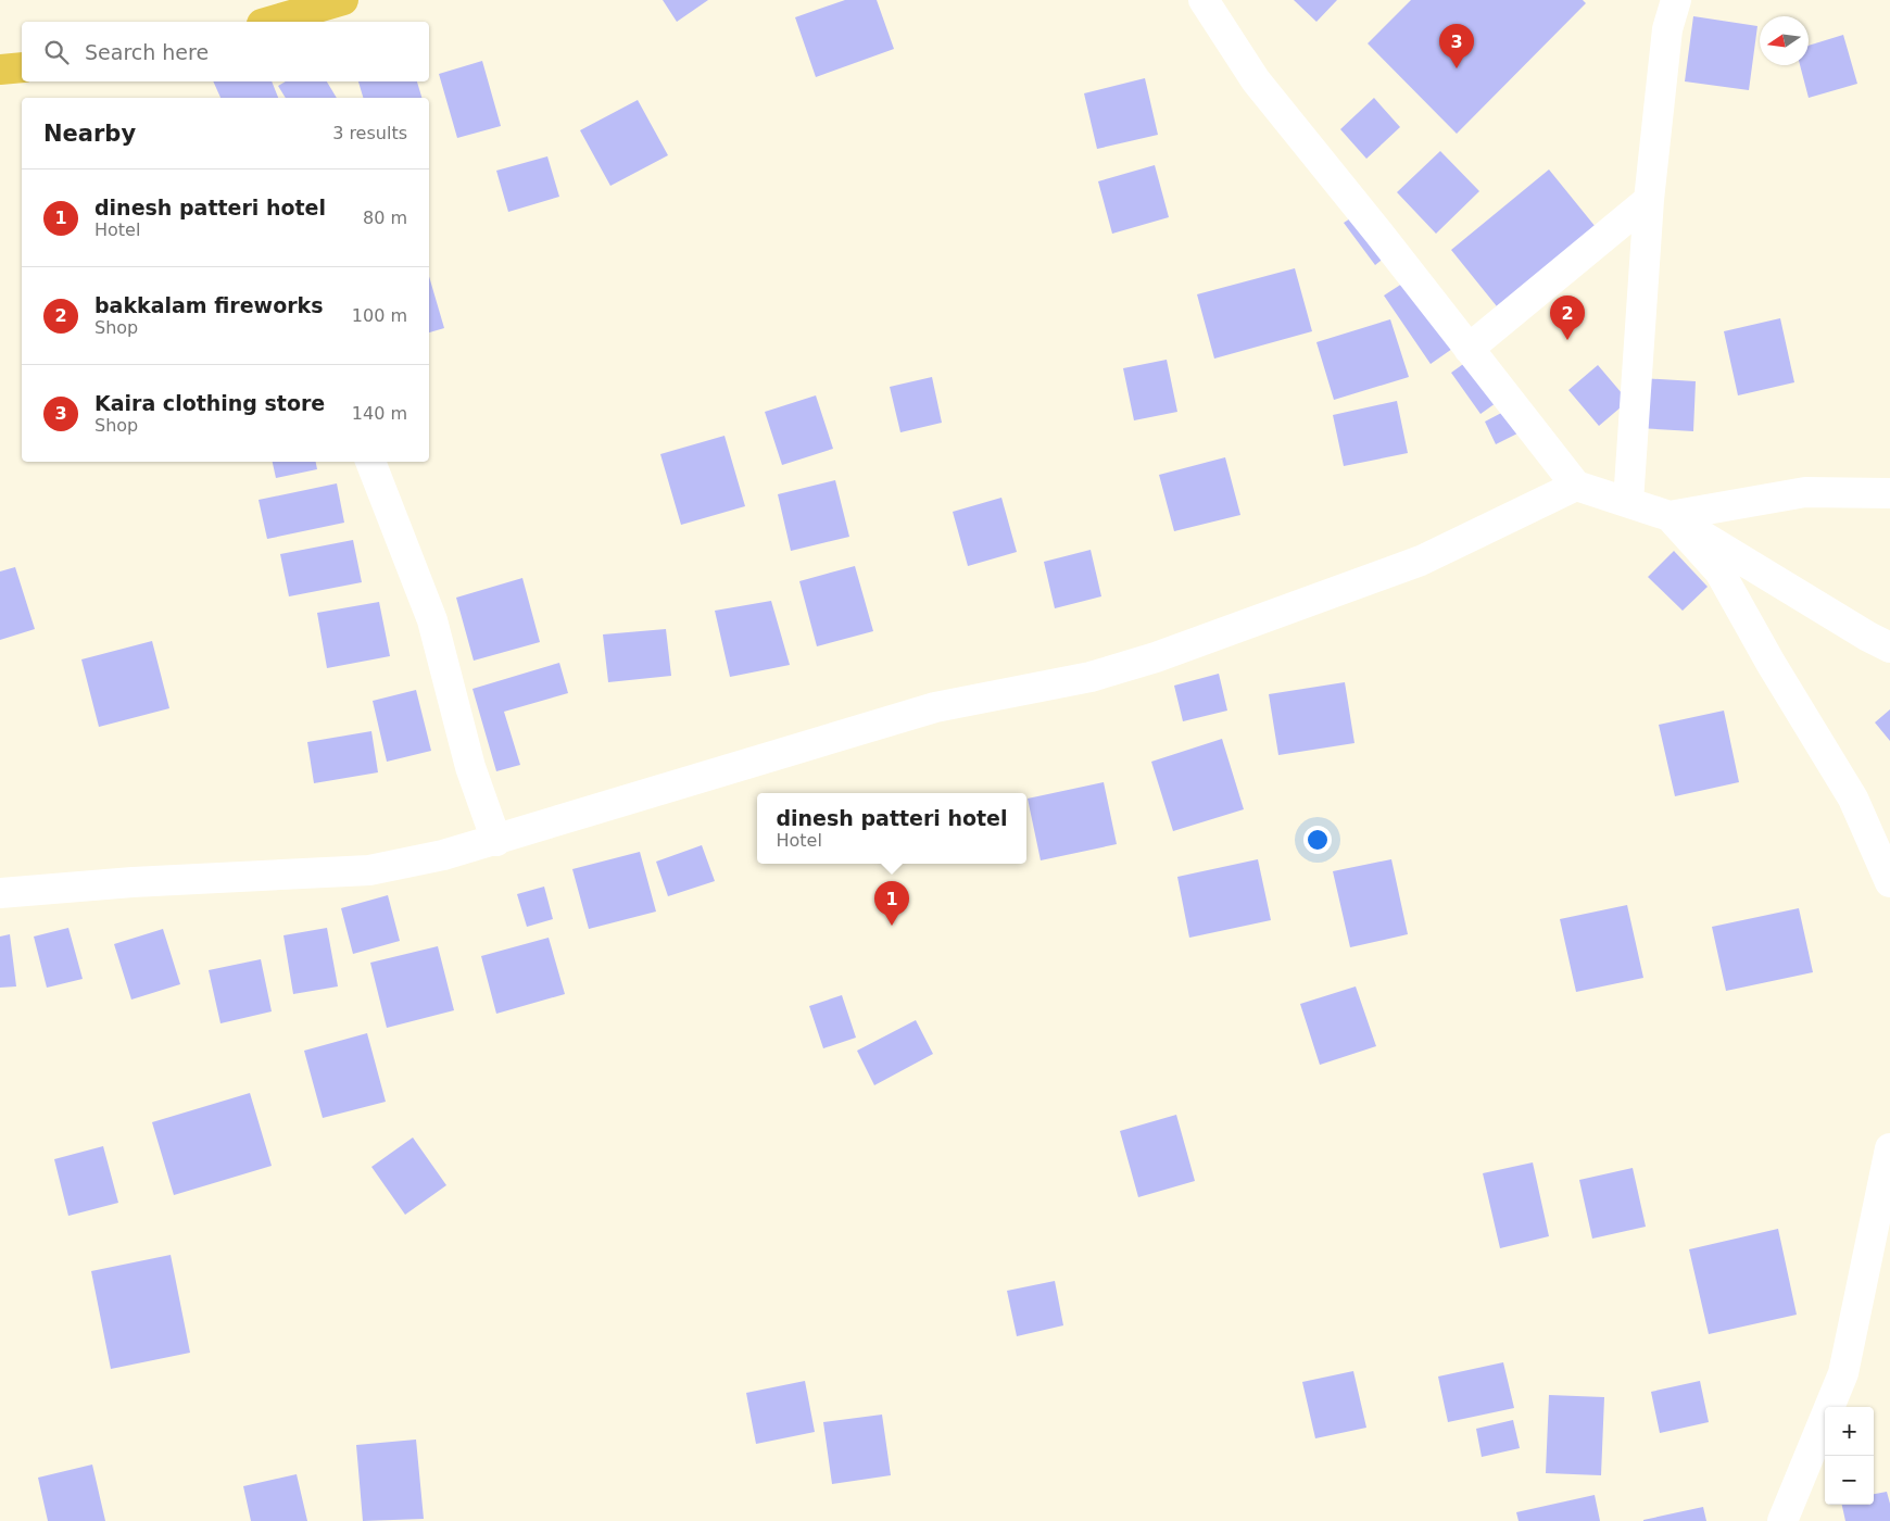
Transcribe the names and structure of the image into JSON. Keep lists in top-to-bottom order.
{
  "north": "left",
  "page": {
    "search": "Search here",
    "pins": ["3", "2", "1"],
    "heading": ["Nearby", "3 results"],
    "list": [
      {
        "mark": "1",
        "name": "dinesh patteri hotel",
        "note": "Hotel",
        "value": "80 m"
      },
      {
        "mark": "2",
        "name": "bakkalam fireworks",
        "note": "Shop",
        "value": "100 m"
      },
      {
        "mark": "3",
        "name": "Kaira clothing store",
        "note": "Shop",
        "value": "140 m"
      }
    ],
    "popup": ["dinesh patteri hotel", "Hotel"],
    "map_buttons": ["+", "−"]
  }
}
